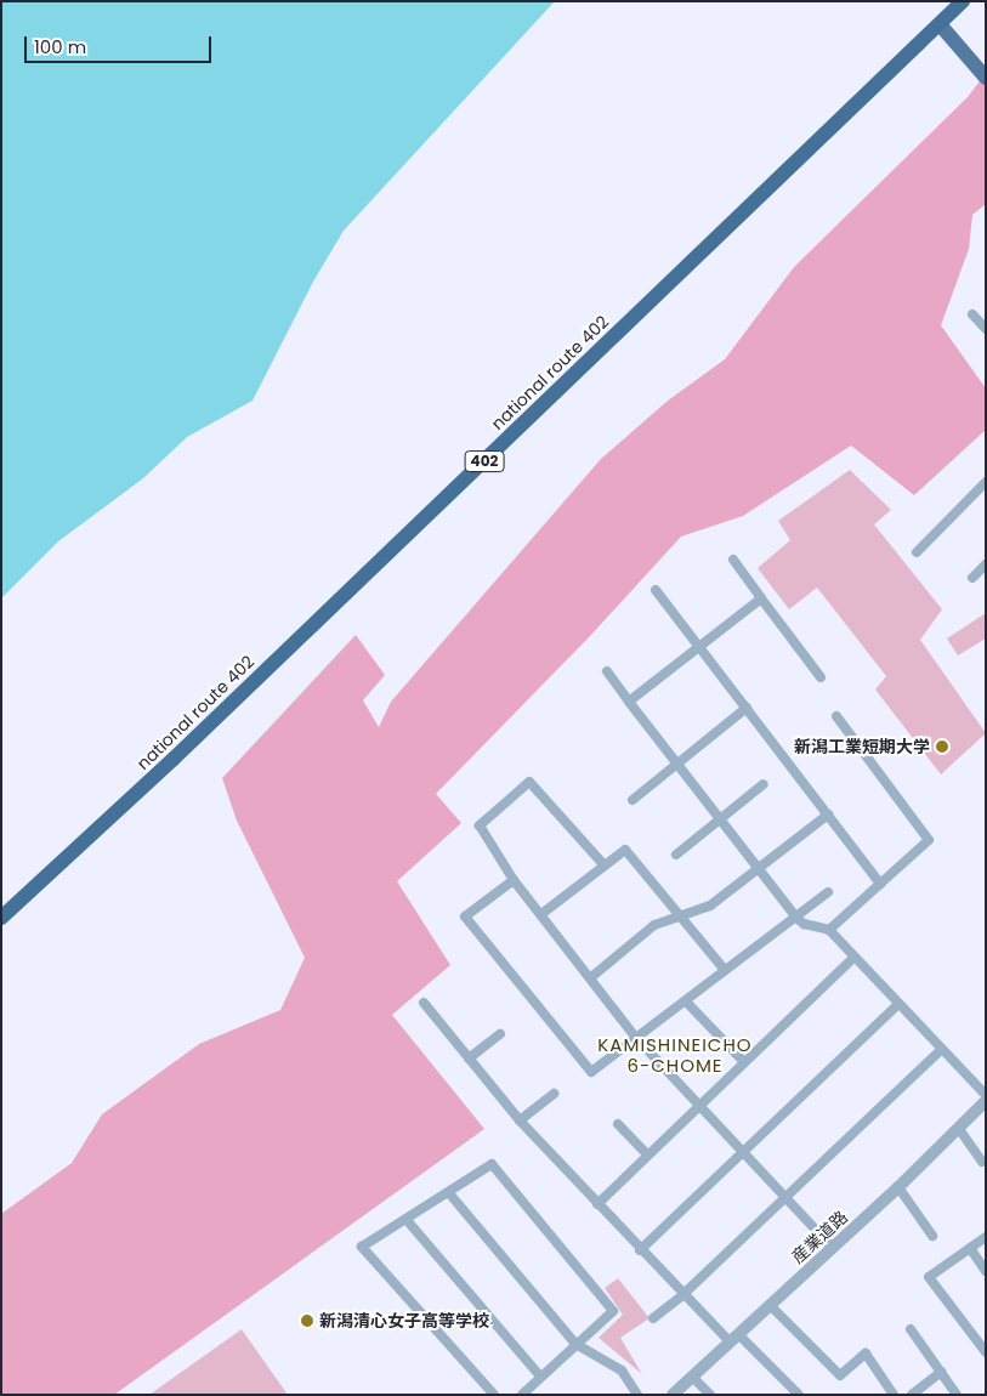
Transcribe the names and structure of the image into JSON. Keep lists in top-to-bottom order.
{
  "streets": {
    "highway": ["national route 402", "402"],
    "street": ["産業道路"]
  },
  "districts": ["KAMISHINEICHO 6-CHOME"],
  "places": ["新潟工業短期大学", "新潟清心女子高等学校"],
  "scale_bar": "100 m"
}
